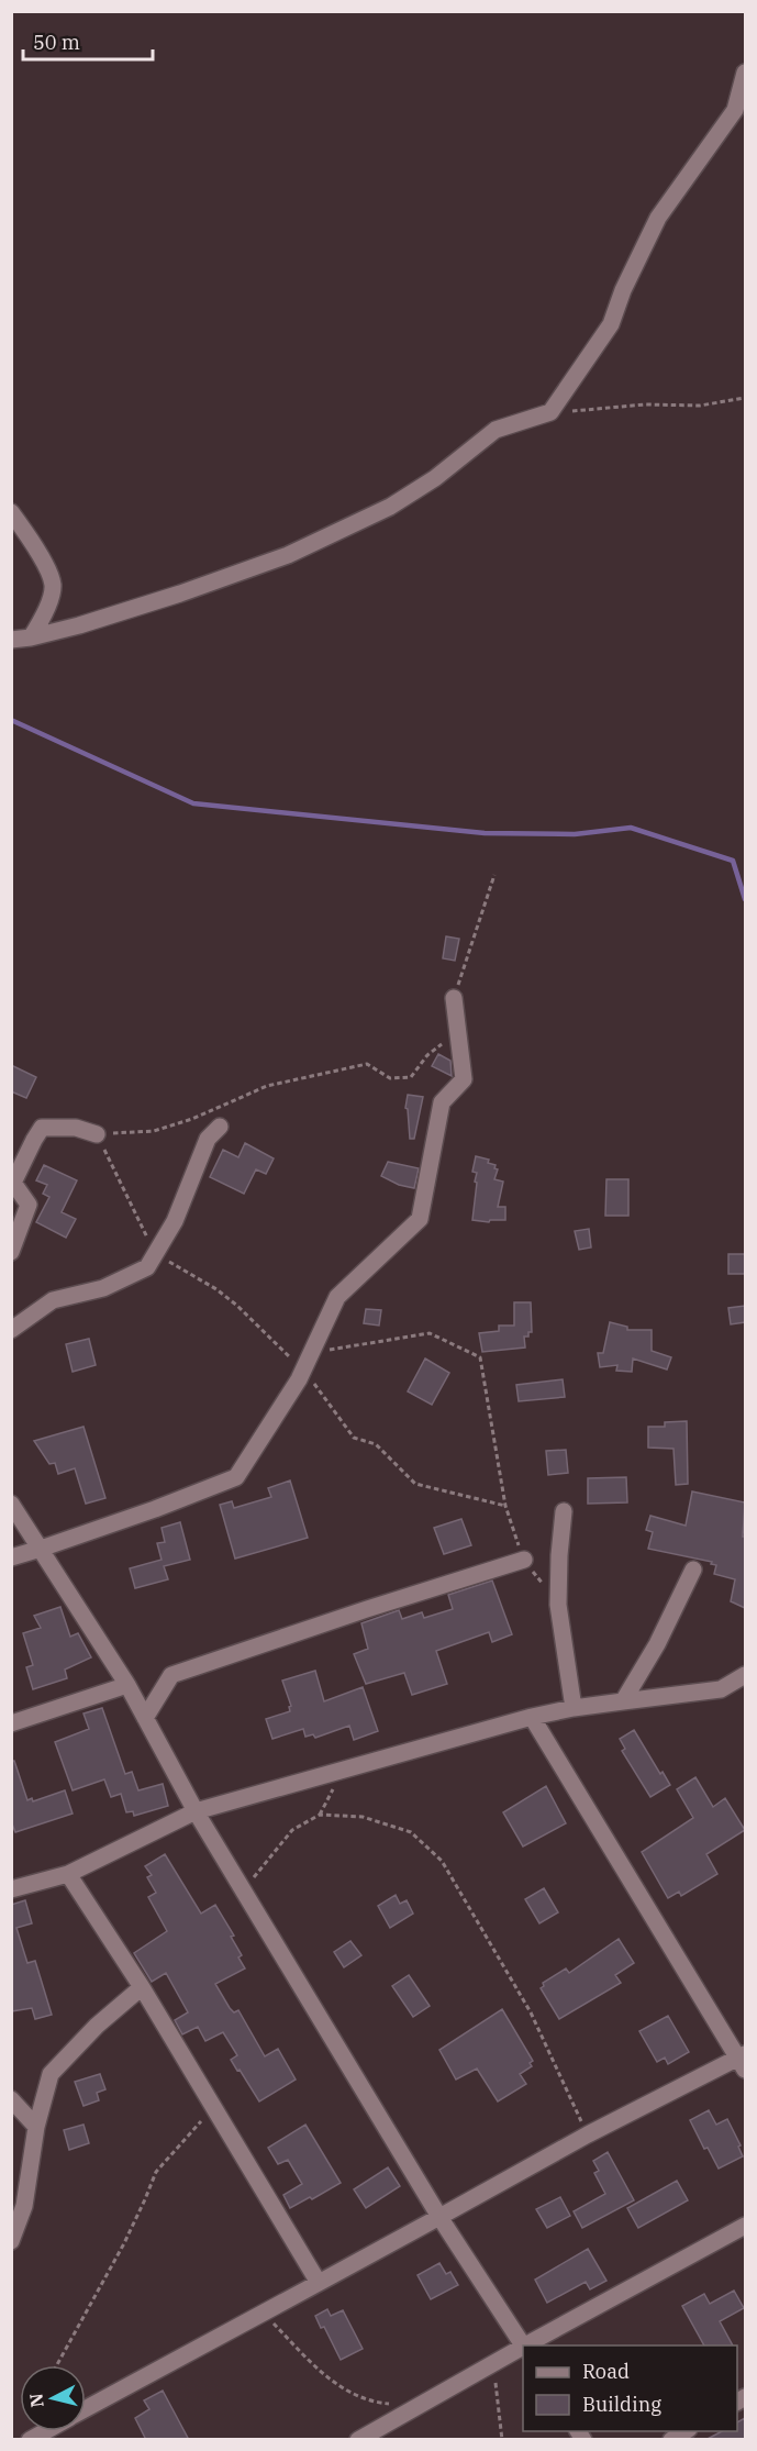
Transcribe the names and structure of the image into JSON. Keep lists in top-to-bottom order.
{
  "legend": ["Road", "Building"],
  "scale_bar": "50 m",
  "north": "left"
}
